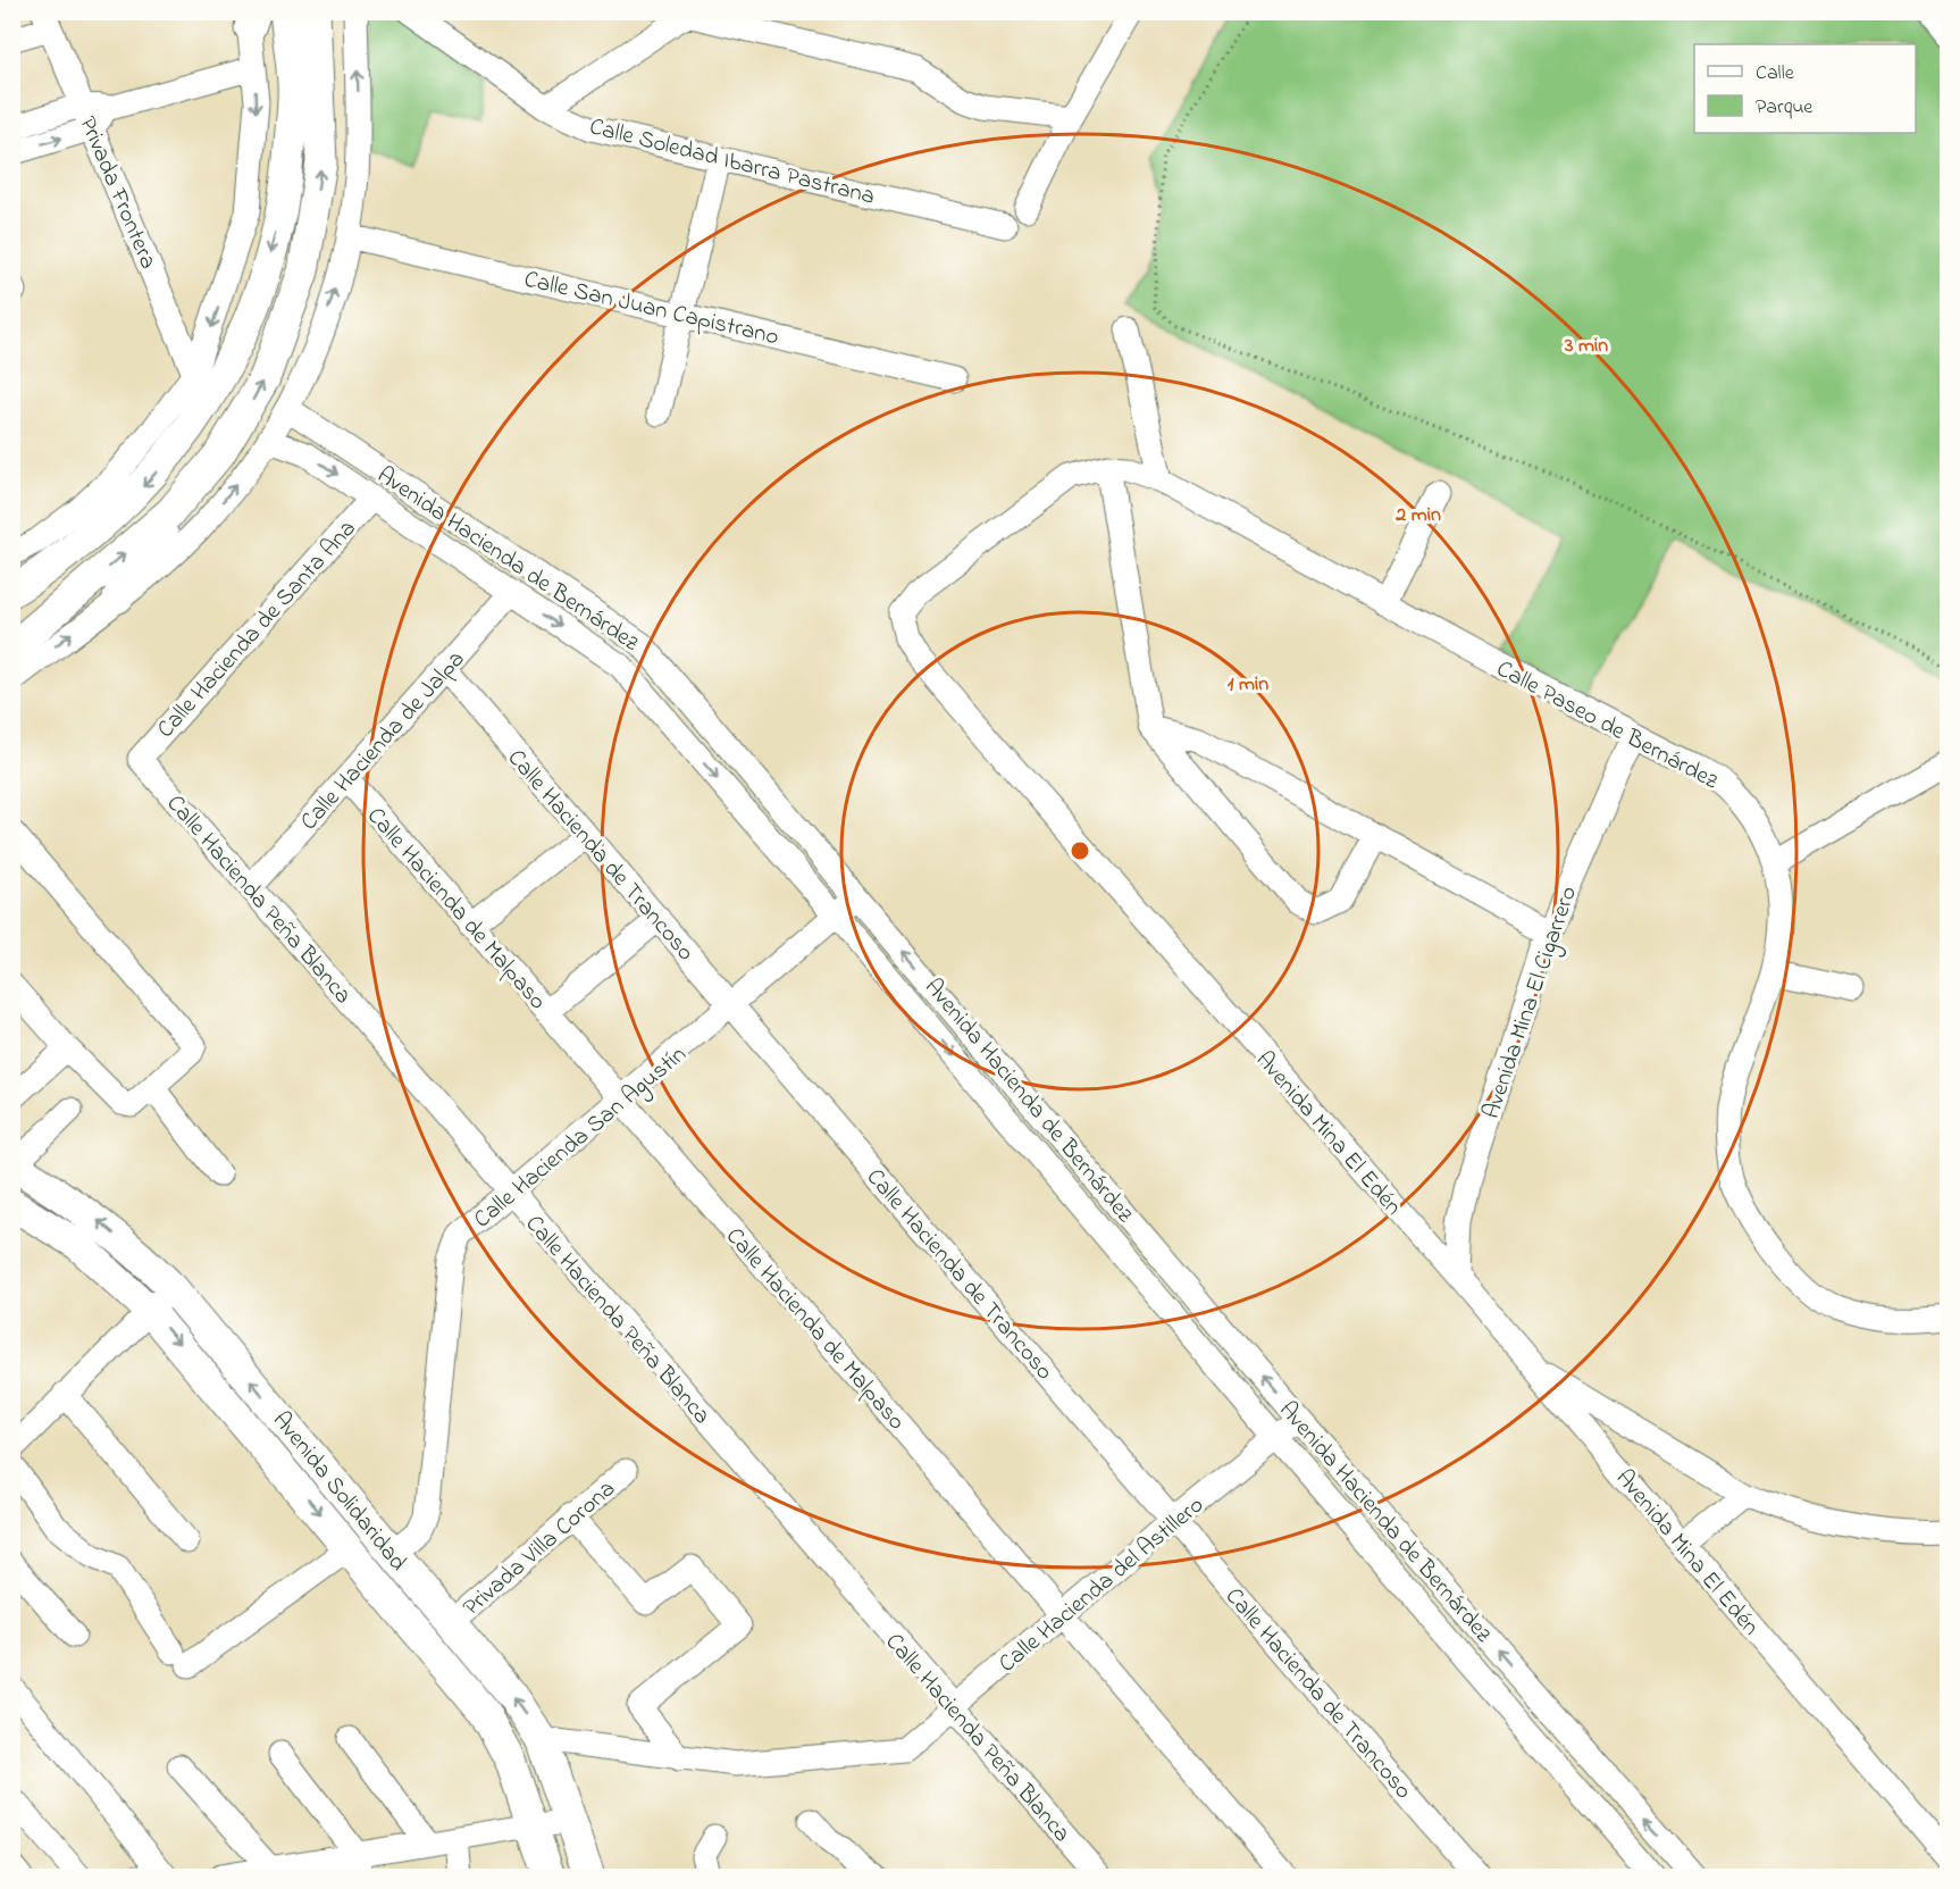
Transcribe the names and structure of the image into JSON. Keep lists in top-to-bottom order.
{
  "streets": {
    "main road": ["Avenida Solidaridad"],
    "street": [
      "Calle Soledad Ibarra Pastrana",
      "Privada Frontera",
      "Calle San Juan Capistrano",
      "Avenida Hacienda de Bernárdez",
      "Calle Hacienda de Santa Ana",
      "Calle Paseo de Bernárdez",
      "Calle Hacienda de Jalpa",
      "Calle Hacienda de Trancoso",
      "Calle Hacienda Peña Blanca",
      "Calle Hacienda de Malpaso",
      "Avenida Mina El Cigarrero",
      "Avenida Mina El Edén",
      "Calle Hacienda San Agustín",
      "Privada Villa Corona",
      "Calle Hacienda del Astillero"
    ]
  },
  "crossings": [
    ["Avenida Hacienda de Bernárdez", "Calle Hacienda de Santa Ana"],
    ["Avenida Hacienda de Bernárdez", "Calle Hacienda de Jalpa"],
    ["Avenida Hacienda de Bernárdez", "Calle Hacienda San Agustín"],
    ["Avenida Hacienda de Bernárdez", "Calle Hacienda del Astillero"],
    ["Calle Hacienda de Santa Ana", "Calle Hacienda Peña Blanca"],
    ["Calle Paseo de Bernárdez", "Avenida Mina El Cigarrero"],
    ["Calle Paseo de Bernárdez", "Avenida Mina El Edén"],
    ["Calle Hacienda de Jalpa", "Calle Hacienda de Trancoso"],
    ["Calle Hacienda de Jalpa", "Calle Hacienda Peña Blanca"],
    ["Calle Hacienda de Jalpa", "Calle Hacienda de Malpaso"],
    ["Calle Hacienda de Trancoso", "Calle Hacienda San Agustín"],
    ["Calle Hacienda de Trancoso", "Calle Hacienda del Astillero"],
    ["Calle Hacienda Peña Blanca", "Calle Hacienda San Agustín"],
    ["Calle Hacienda Peña Blanca", "Calle Hacienda del Astillero"],
    ["Calle Hacienda de Malpaso", "Calle Hacienda San Agustín"],
    ["Calle Hacienda de Malpaso", "Calle Hacienda del Astillero"],
    ["Avenida Mina El Cigarrero", "Avenida Mina El Edén"],
    ["Calle Hacienda San Agustín", "Avenida Solidaridad"],
    ["Avenida Solidaridad", "Privada Villa Corona"]
  ],
  "legend": ["Calle", "Parque"],
  "rings": ["3 min", "2 min", "1 min"]
}
